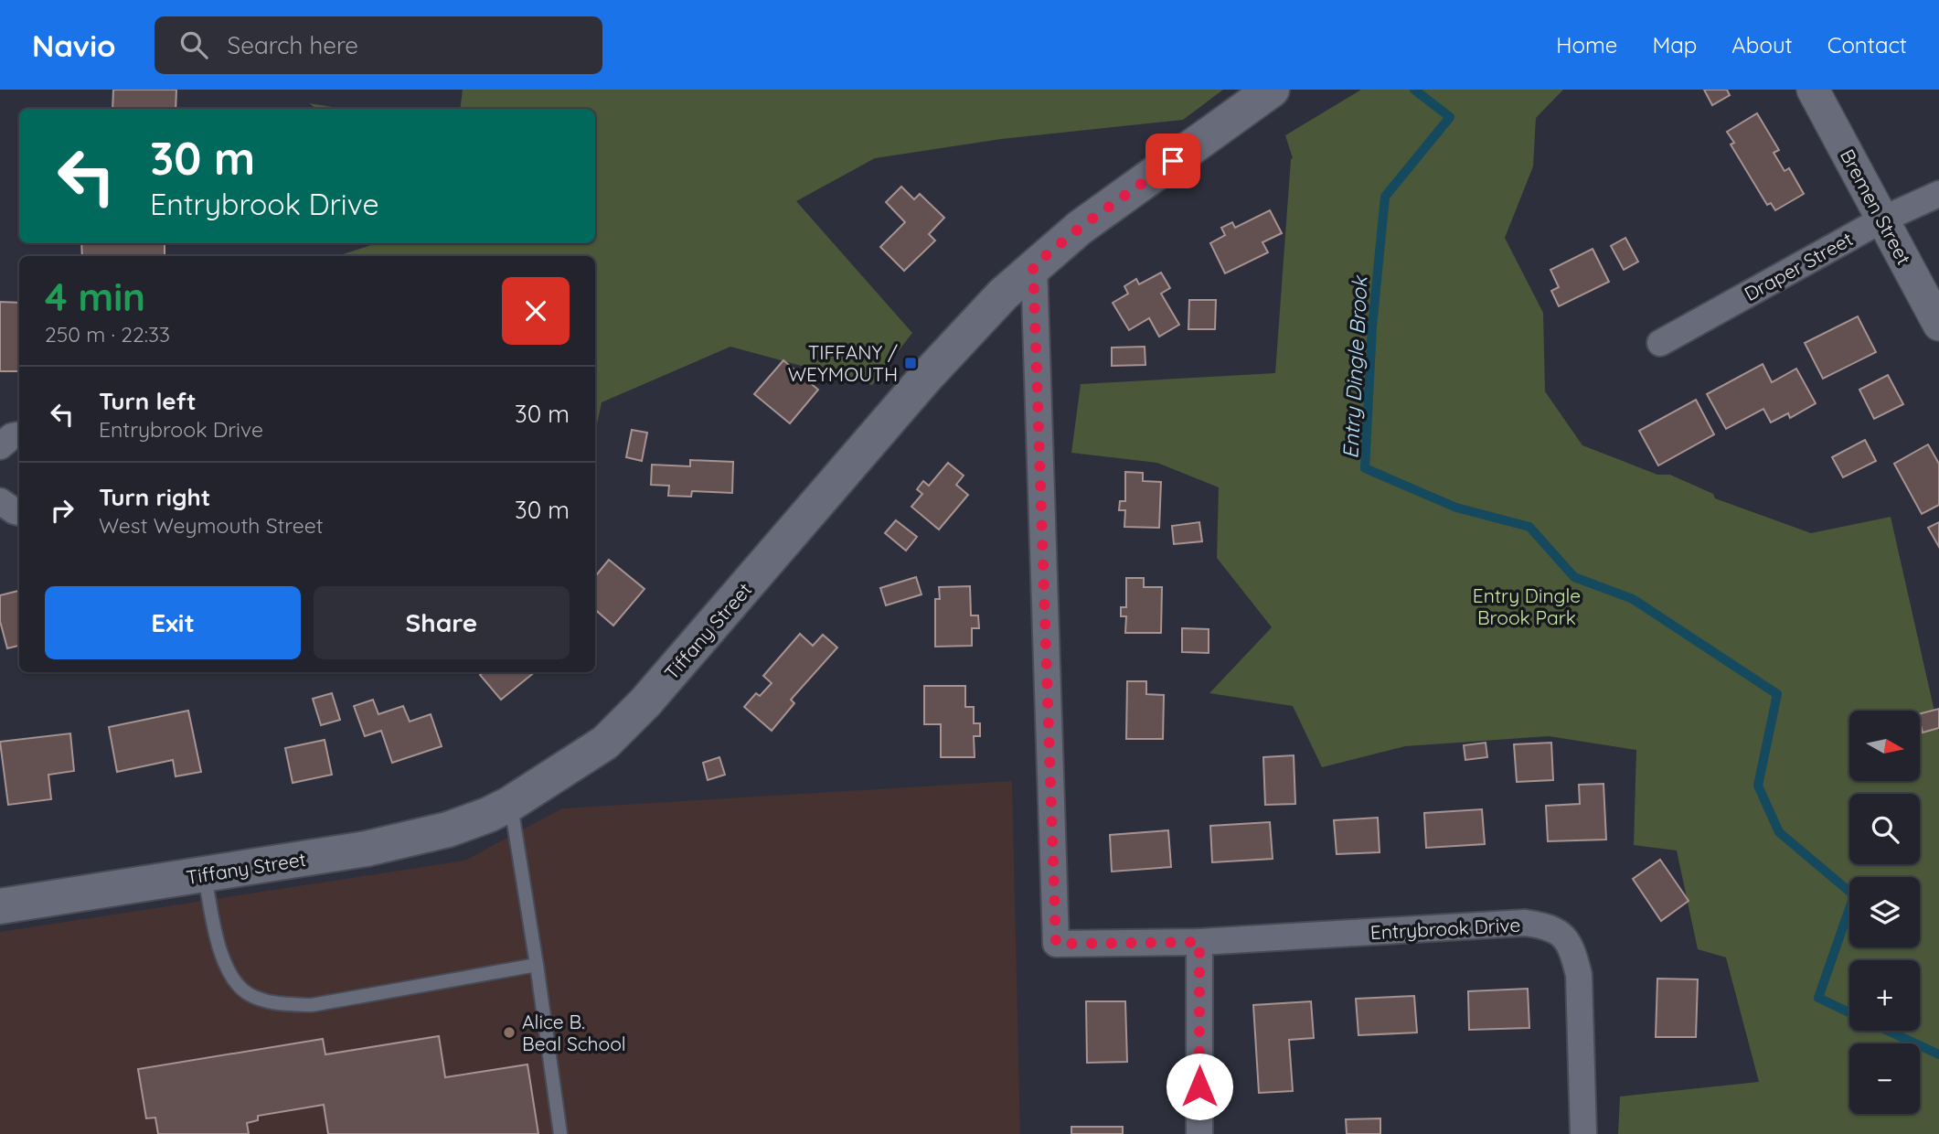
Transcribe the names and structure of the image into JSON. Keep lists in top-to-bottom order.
{
  "streets": {
    "main road": ["Tiffany Street"],
    "street": ["Bremen Street", "Draper Street", "Entrybrook Drive"]
  },
  "crossings": [
    ["Bremen Street", "Draper Street"],
    ["Tiffany Street", "Entrybrook Drive"]
  ],
  "water": ["Entry Dingle Brook"],
  "parks": ["Entry Dingle Brook Park"],
  "places": {
    "transit": ["TIFFANY / WEYMOUTH"],
    "other": ["Alice B. Beal School"]
  },
  "north": "right",
  "page": {
    "header": "Navio",
    "search": "Search here",
    "nav": [
      "Home",
      "Map",
      "About",
      "Contact"
    ],
    "turn": ["30 m", "Entrybrook Drive"],
    "heading": ["4 min", "250 m · 22:33"],
    "list": [
      {
        "name": "Turn left",
        "note": "Entrybrook Drive",
        "value": "30 m"
      },
      {
        "name": "Turn right",
        "note": "West Weymouth Street",
        "value": "30 m"
      }
    ],
    "buttons": ["Exit", "Share"],
    "map_buttons": ["+", "−"]
  }
}
